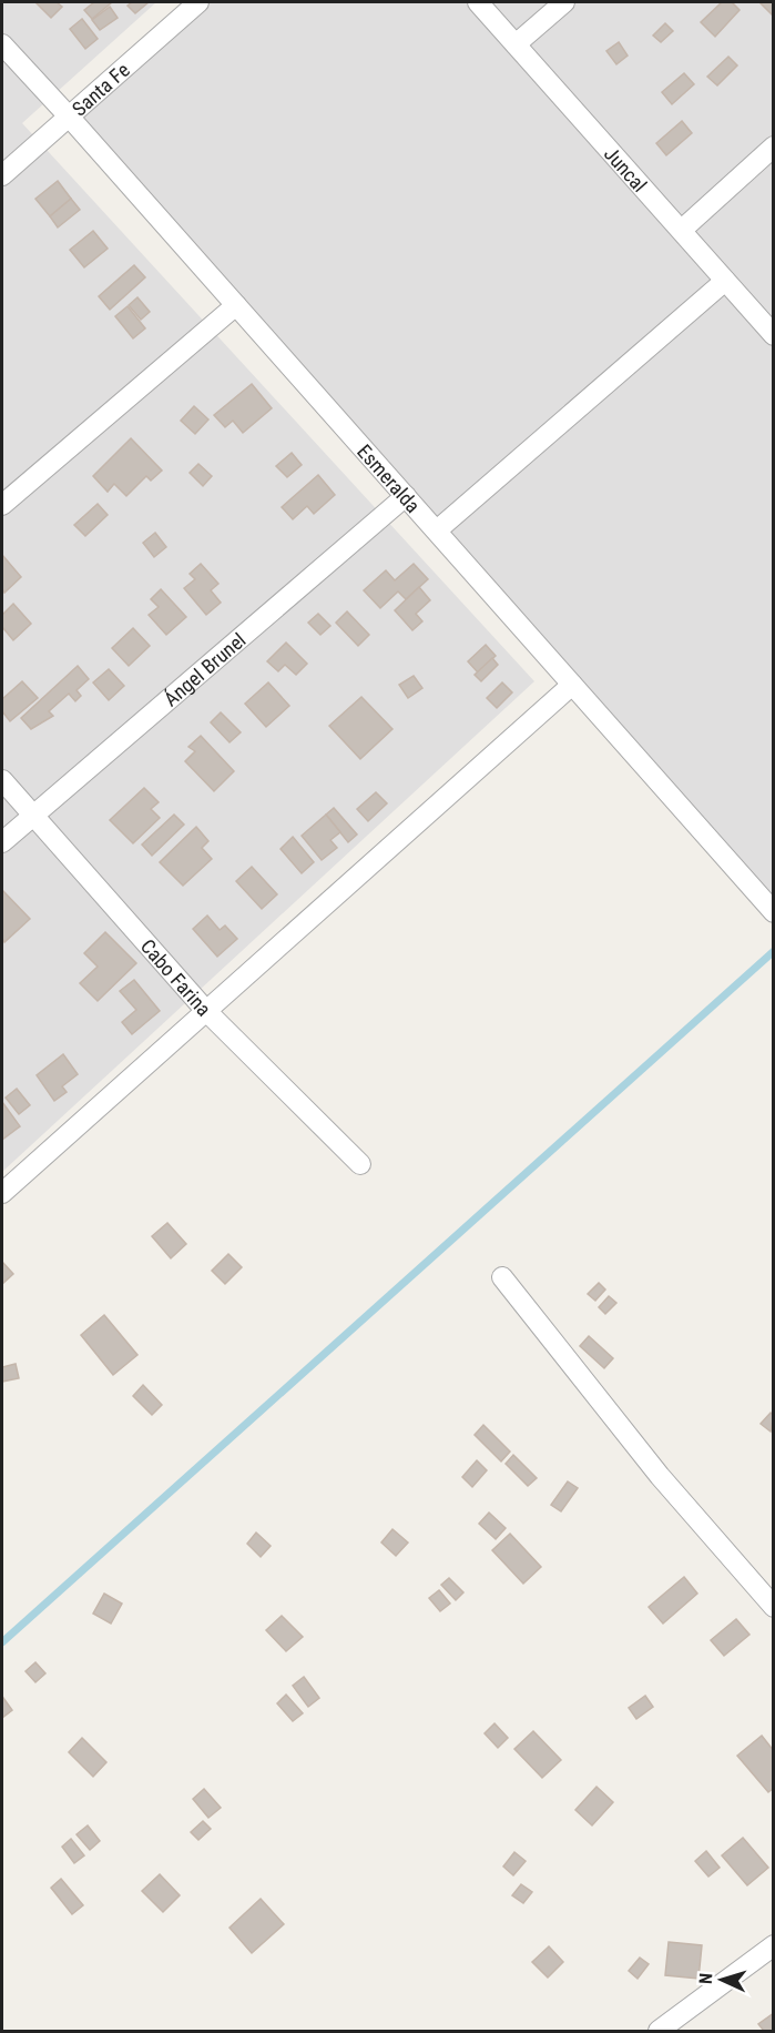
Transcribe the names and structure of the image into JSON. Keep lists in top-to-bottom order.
{
  "streets": {
    "street": [
      "Santa Fe",
      "Juncal",
      "Esmeralda",
      "Ángel Brunel",
      "Cabo Farina"
    ]
  },
  "crossings": [
    ["Santa Fe", "Esmeralda"],
    ["Esmeralda", "Ángel Brunel"],
    ["Ángel Brunel", "Cabo Farina"]
  ],
  "north": "left"
}
